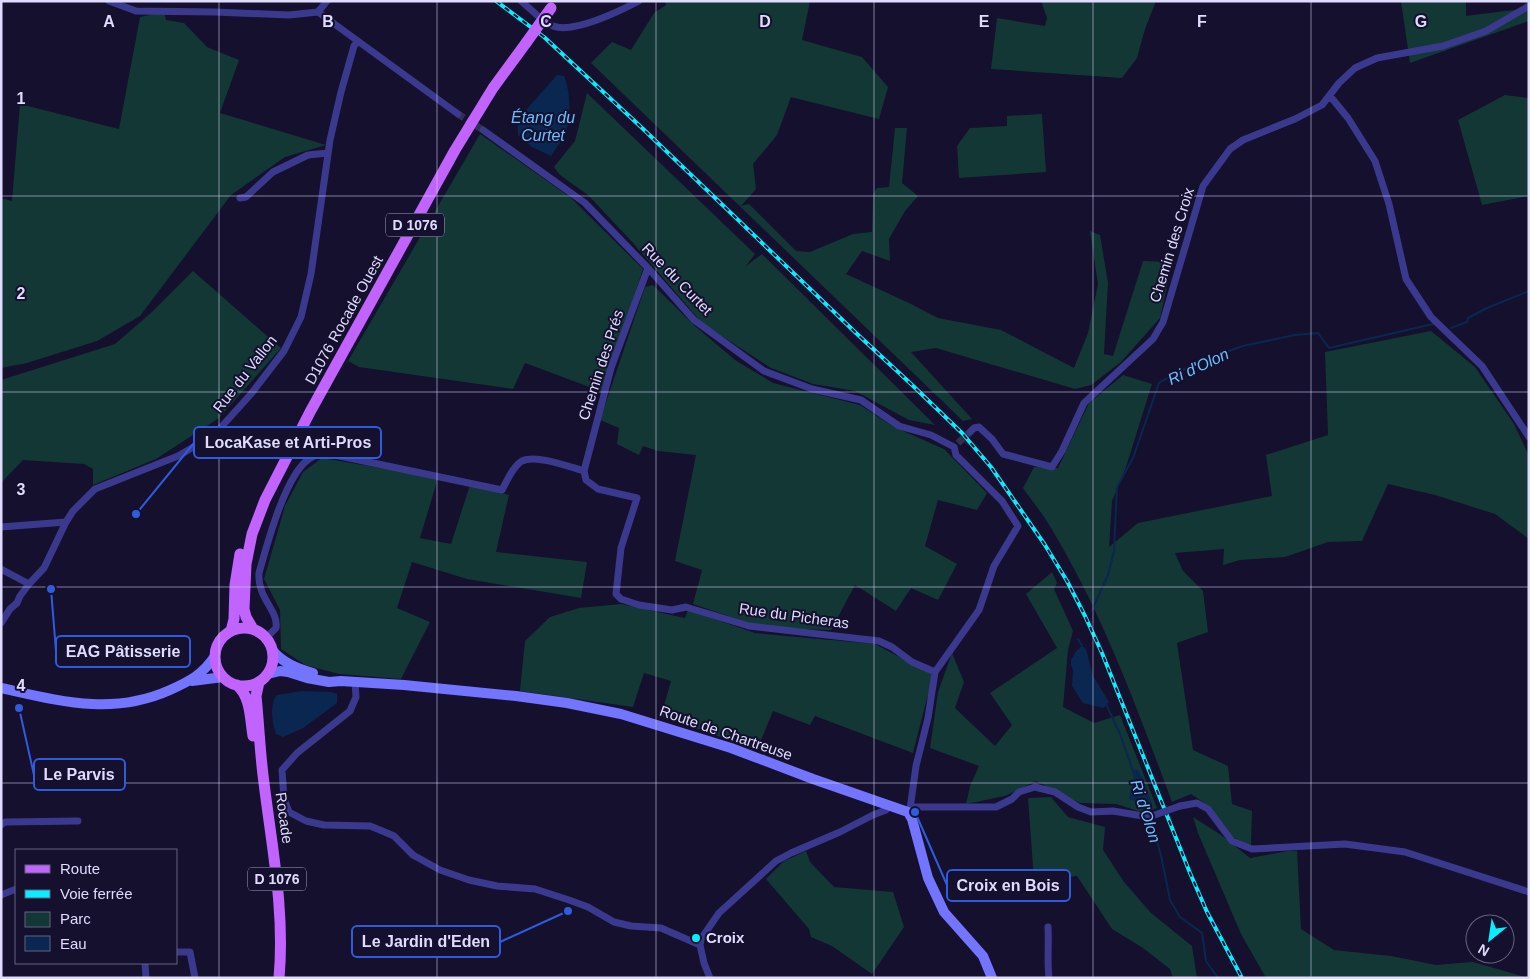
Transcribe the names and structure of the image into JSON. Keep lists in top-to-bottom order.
{
  "streets": {
    "main road": [
      "D 1076",
      "D1076 Rocade Ouest",
      "Route de Chartreuse",
      "Rocade"
    ],
    "street": [
      "Chemin des Croix",
      "Rue du Curtet",
      "Chemin des Prés",
      "Rue du Vallon",
      "Rue du Picheras"
    ]
  },
  "crossings": [
    ["D 1076", "D1076 Rocade Ouest"],
    ["D 1076", "Route de Chartreuse"],
    ["D 1076", "Rocade"],
    ["Rue du Curtet", "Chemin des Prés"],
    ["Rue du Curtet", "Rue du Picheras"],
    ["D1076 Rocade Ouest", "Route de Chartreuse"],
    ["D1076 Rocade Ouest", "Rocade"],
    ["Chemin des Prés", "Rue du Picheras"],
    ["Route de Chartreuse", "Rocade"]
  ],
  "water": ["Étang du Curtet", "Ri d'Olon"],
  "places": [
    "LocaKase et Arti-Pros",
    "EAG Pâtisserie",
    "Le Parvis",
    "Croix en Bois",
    "Le Jardin d'Eden",
    "Croix"
  ],
  "legend": [
    "Route",
    "Voie ferrée",
    "Parc",
    "Eau"
  ],
  "north": "bottom left",
  "grid": {
    "columns": [
      "A",
      "B",
      "C",
      "D",
      "E",
      "F",
      "G"
    ],
    "rows": [
      "1",
      "2",
      "3",
      "4"
    ]
  }
}
